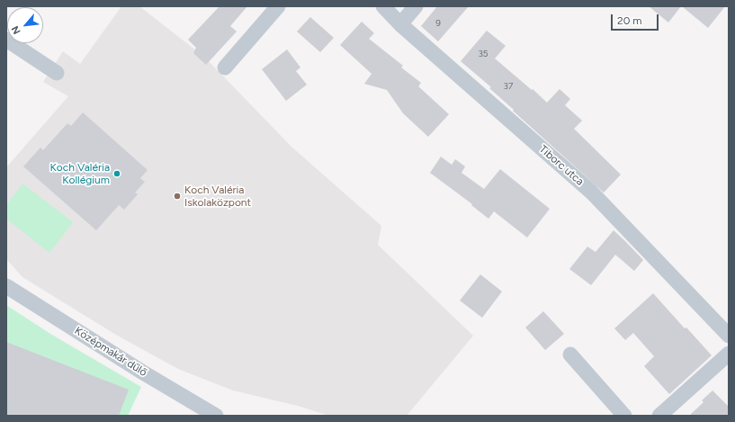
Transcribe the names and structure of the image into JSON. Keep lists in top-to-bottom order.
{
  "streets": {
    "street": ["Tiborc utca", "Középmakár dűlő"]
  },
  "places": ["Koch Valéria Kollégium", "Koch Valéria Iskolaközpont"],
  "house_numbers": ["9", "35", "37"],
  "scale_bar": "20 m",
  "north": "bottom left"
}
